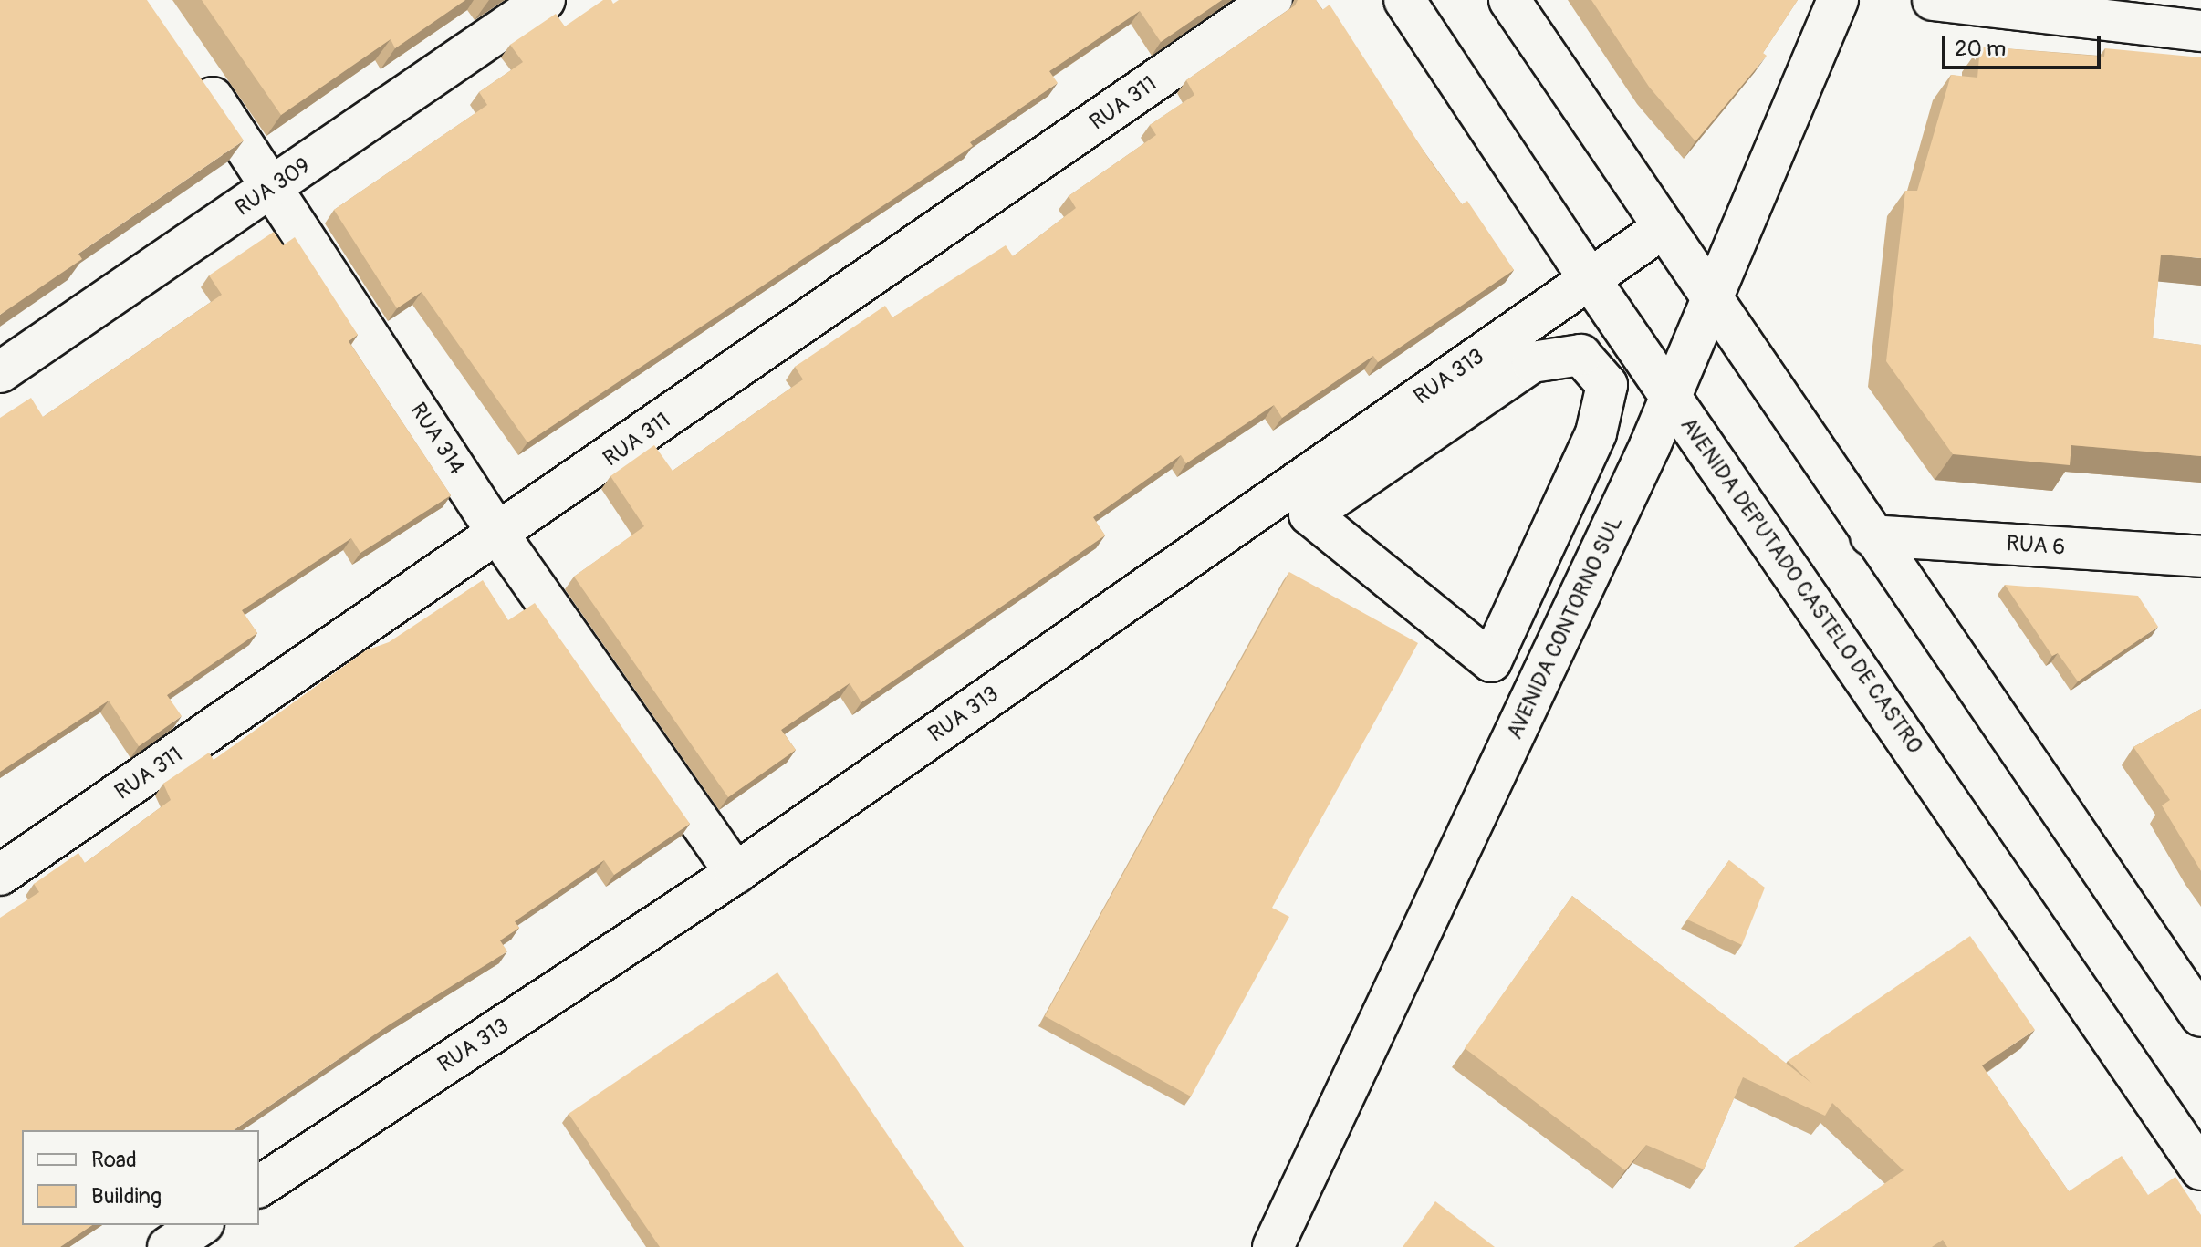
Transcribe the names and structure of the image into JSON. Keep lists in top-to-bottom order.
{
  "streets": {
    "street": [
      "RUA 311",
      "RUA 309",
      "RUA 313",
      "RUA 314",
      "RUA 6",
      "AVENIDA DEPUTADO CASTELO DE CASTRO",
      "AVENIDA CONTORNO SUL"
    ]
  },
  "crossings": [
    ["RUA 311", "RUA 314"],
    ["RUA 309", "RUA 314"],
    ["RUA 313", "RUA 314"],
    ["RUA 313", "AVENIDA DEPUTADO CASTELO DE CASTRO"],
    ["AVENIDA DEPUTADO CASTELO DE CASTRO", "AVENIDA CONTORNO SUL"]
  ],
  "legend": ["Road", "Building"],
  "scale_bar": "20 m"
}
